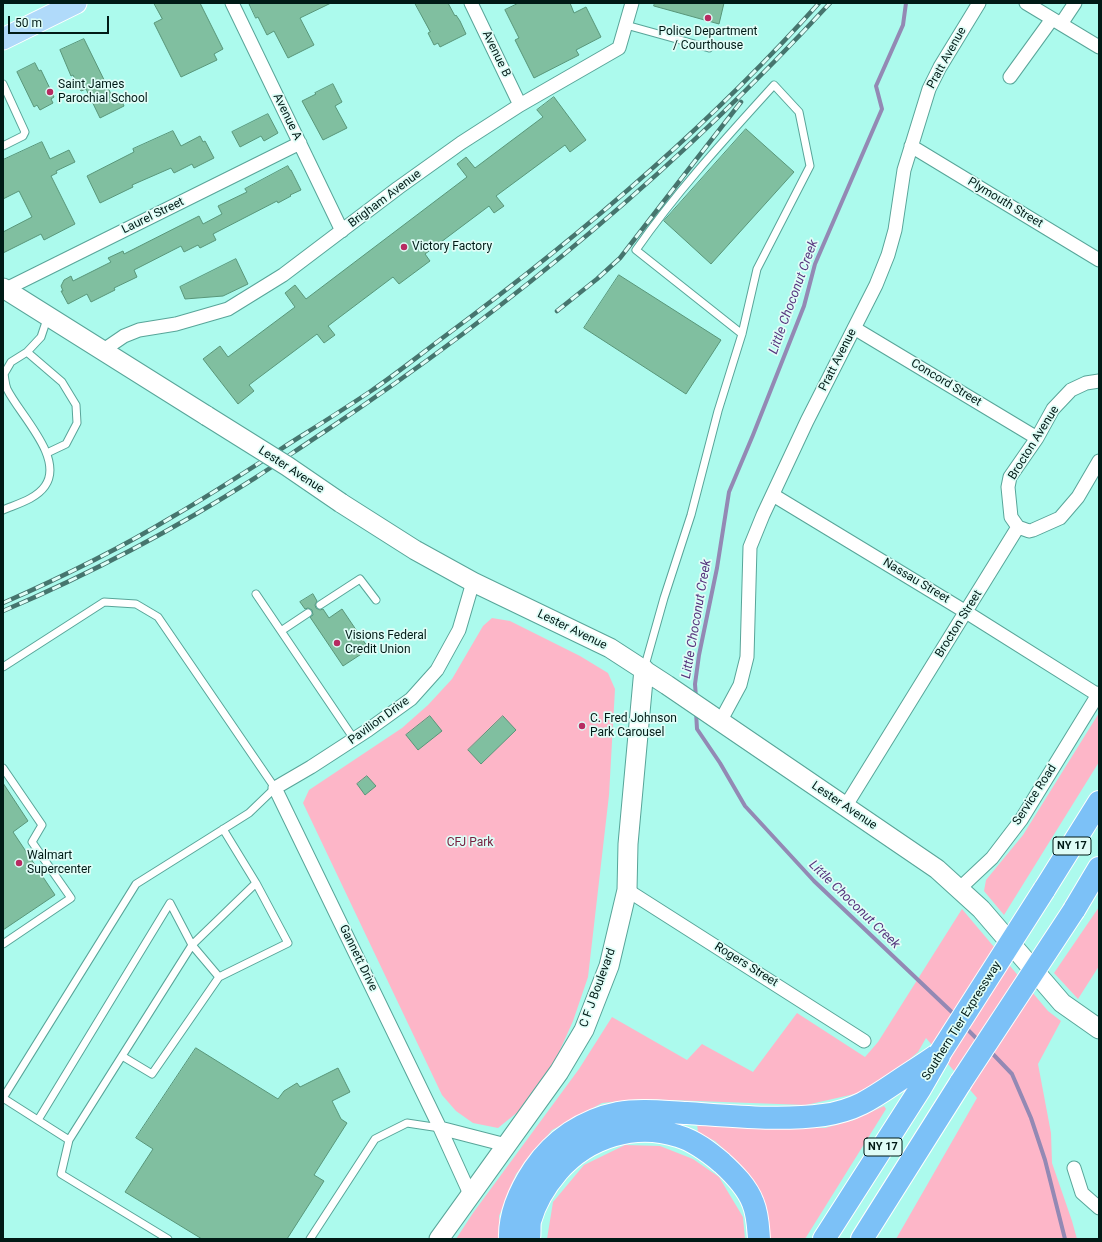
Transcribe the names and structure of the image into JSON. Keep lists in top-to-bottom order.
{
  "streets": {
    "highway": ["NY 17", "Southern Tier Expressway"],
    "street": [
      "Avenue B",
      "Pratt Avenue",
      "Avenue A",
      "Brigham Avenue",
      "Plymouth Street",
      "Laurel Street",
      "Concord Street",
      "Brocton Avenue",
      "Lester Avenue",
      "Nassau Street",
      "Brocton Street",
      "Pavilion Drive",
      "Service Road",
      "Gannett Drive",
      "Rogers Street",
      "C F J Boulevard"
    ]
  },
  "crossings": [
    ["Avenue B", "Brigham Avenue"],
    ["Pratt Avenue", "Plymouth Street"],
    ["Pratt Avenue", "Concord Street"],
    ["Pratt Avenue", "Lester Avenue"],
    ["Pratt Avenue", "Nassau Street"],
    ["Avenue A", "Brigham Avenue"],
    ["Avenue A", "Laurel Street"],
    ["Brigham Avenue", "Lester Avenue"],
    ["Laurel Street", "Lester Avenue"],
    ["Concord Street", "Brocton Avenue"],
    ["Brocton Avenue", "Brocton Street"],
    ["Lester Avenue", "Brocton Street"],
    ["Lester Avenue", "Pavilion Drive"],
    ["Lester Avenue", "Service Road"],
    ["Lester Avenue", "C F J Boulevard"],
    ["Nassau Street", "Brocton Street"],
    ["Nassau Street", "Service Road"],
    ["Pavilion Drive", "Gannett Drive"],
    ["Gannett Drive", "C F J Boulevard"],
    ["Rogers Street", "C F J Boulevard"]
  ],
  "water": ["Little Choconut Creek"],
  "parks": ["CFJ Park"],
  "places": [
    "Police Department / Courthouse",
    "Saint James Parochial School",
    "Victory Factory",
    "Visions Federal Credit Union",
    "C. Fred Johnson Park Carousel",
    "Walmart Supercenter"
  ],
  "scale_bar": "50 m"
}
